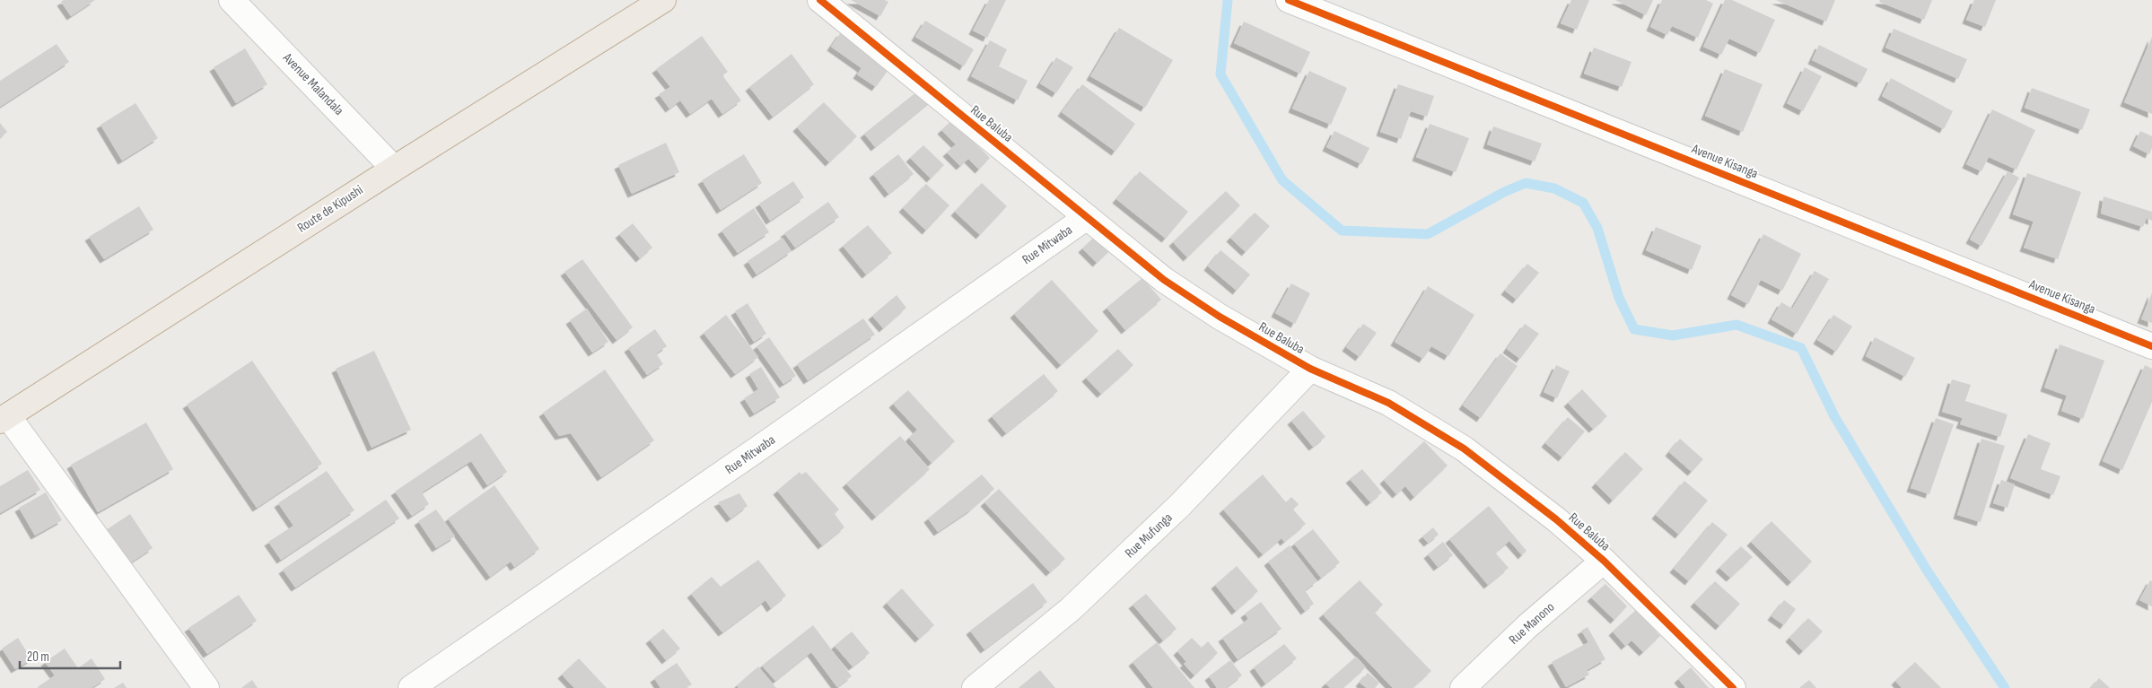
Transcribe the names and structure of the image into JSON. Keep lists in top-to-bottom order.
{
  "streets": {
    "highway": ["Route de Kipushi"],
    "street": [
      "Avenue Malandala",
      "Rue Baluba",
      "Avenue Kisanga",
      "Rue Mitwaba",
      "Rue Mufunga",
      "Rue Manono"
    ]
  },
  "crossings": [
    ["Avenue Malandala", "Route de Kipushi"],
    ["Rue Baluba", "Rue Mitwaba"],
    ["Rue Baluba", "Rue Mufunga"],
    ["Rue Baluba", "Rue Manono"]
  ],
  "scale_bar": "20 m"
}
